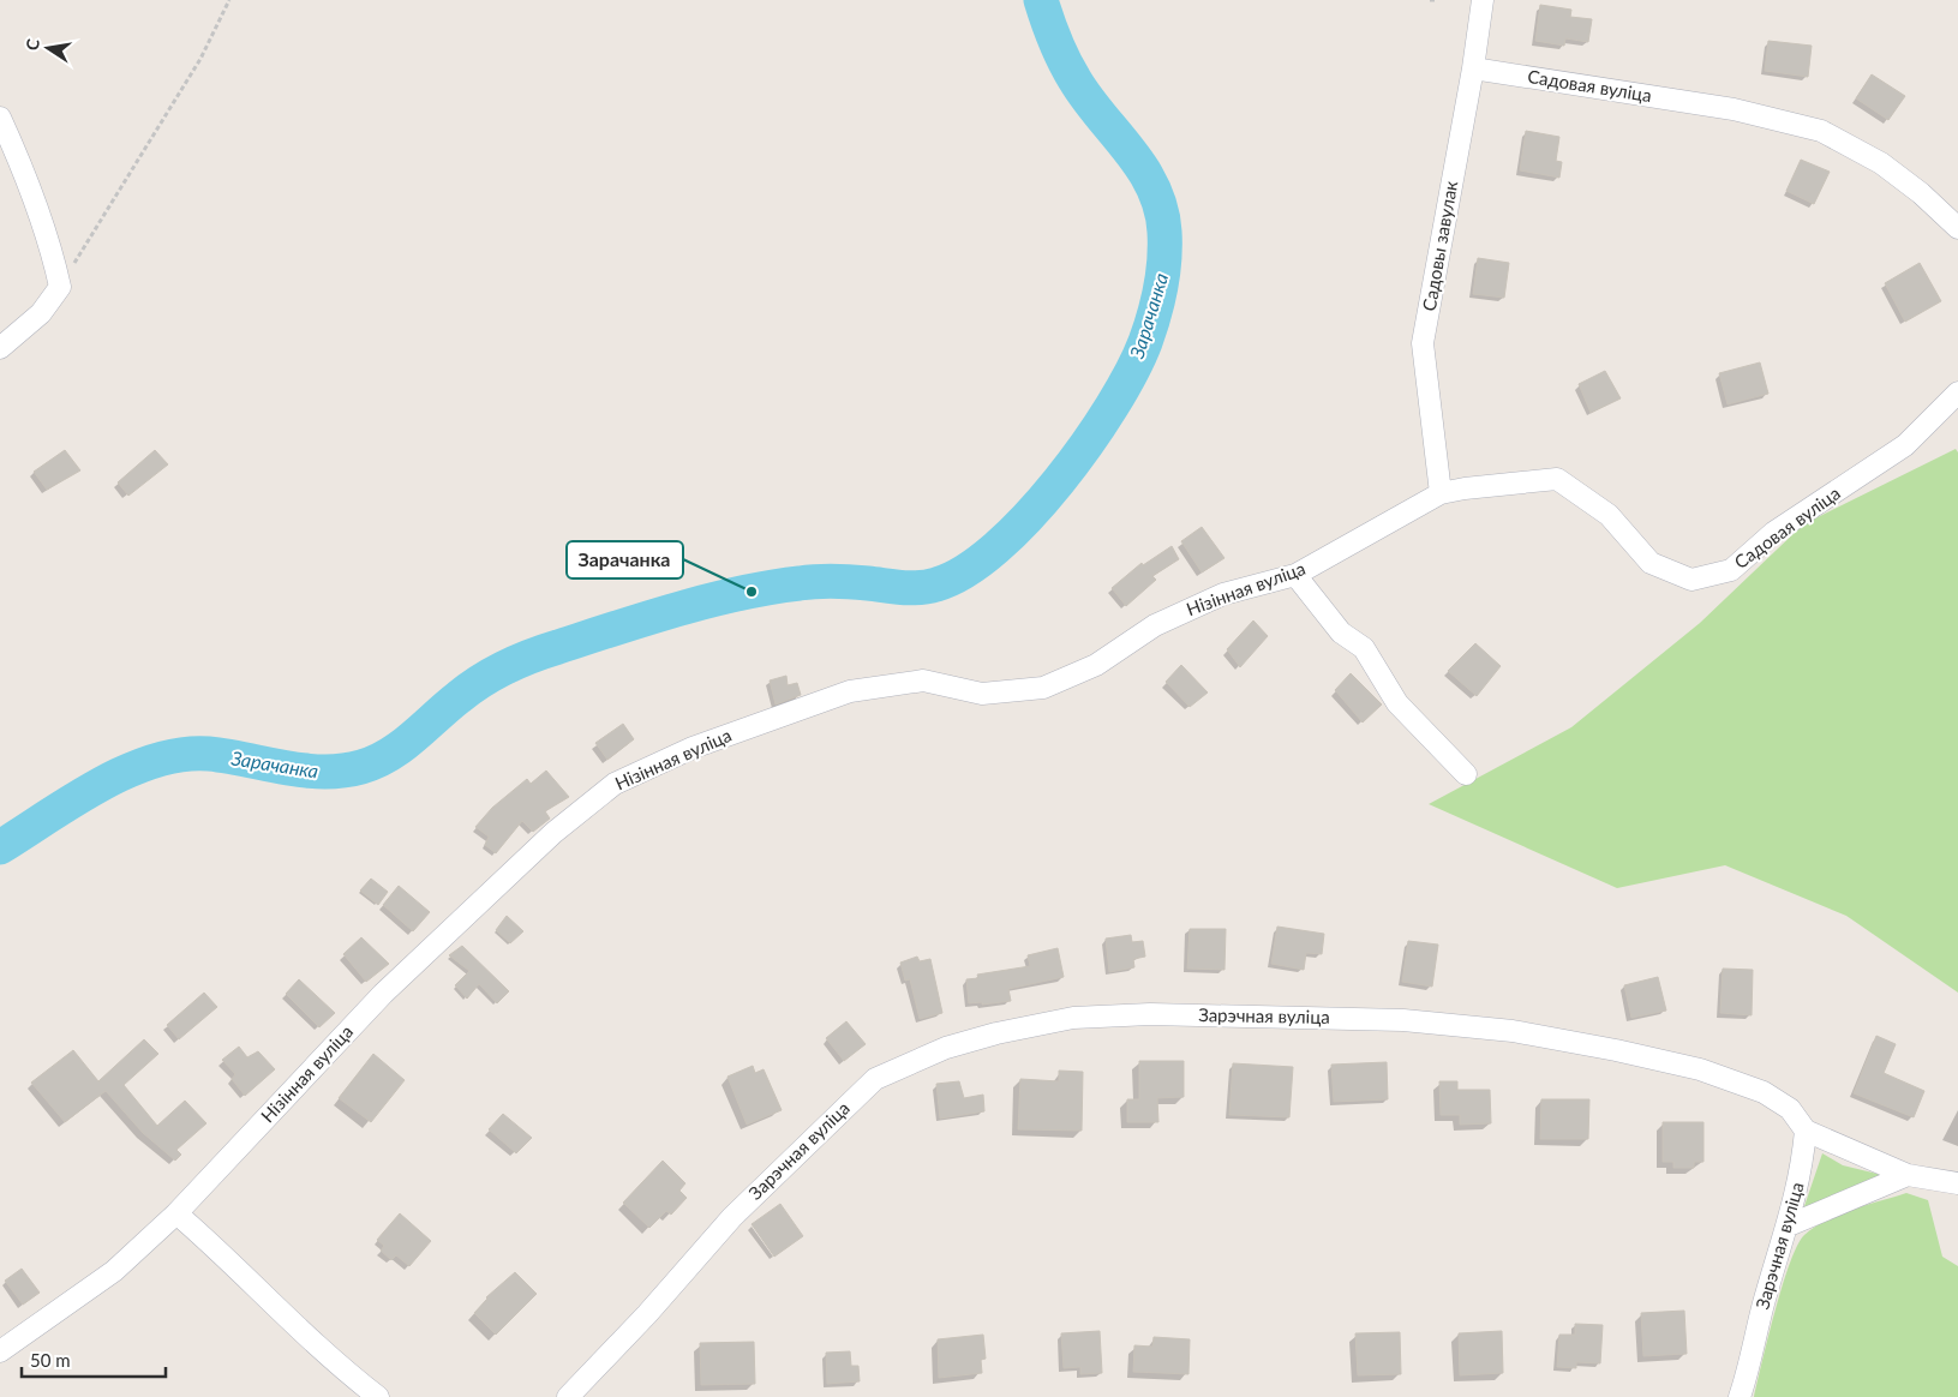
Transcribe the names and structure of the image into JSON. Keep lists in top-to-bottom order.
{
  "streets": {
    "street": [
      "Садовая вуліца",
      "Садовы завулак",
      "Нізінная вуліца",
      "Зарэчная вуліца"
    ]
  },
  "crossings": [
    ["Садовая вуліца", "Садовы завулак"],
    ["Садовая вуліца", "Нізінная вуліца"],
    ["Садовы завулак", "Нізінная вуліца"]
  ],
  "water": ["Зарачанка"],
  "places": ["Зарачанка"],
  "scale_bar": "50 m",
  "north": "left"
}
